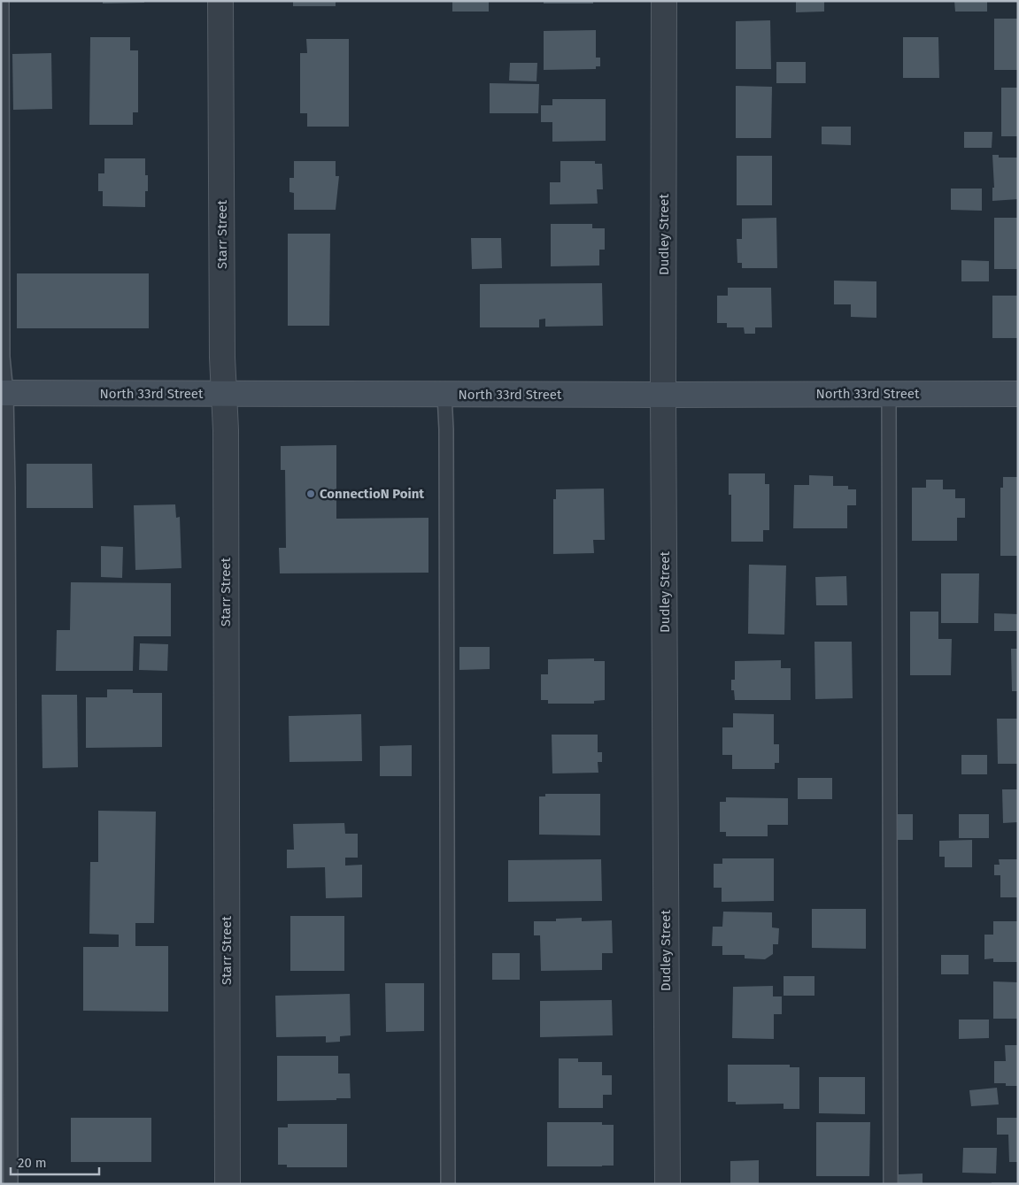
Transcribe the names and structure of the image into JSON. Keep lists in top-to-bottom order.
{
  "streets": {
    "main road": ["North 33rd Street"],
    "street": ["Starr Street", "Dudley Street"]
  },
  "crossings": [
    ["Starr Street", "North 33rd Street"],
    ["Dudley Street", "North 33rd Street"]
  ],
  "places": ["ConnectioN Point"],
  "scale_bar": "20 m"
}
